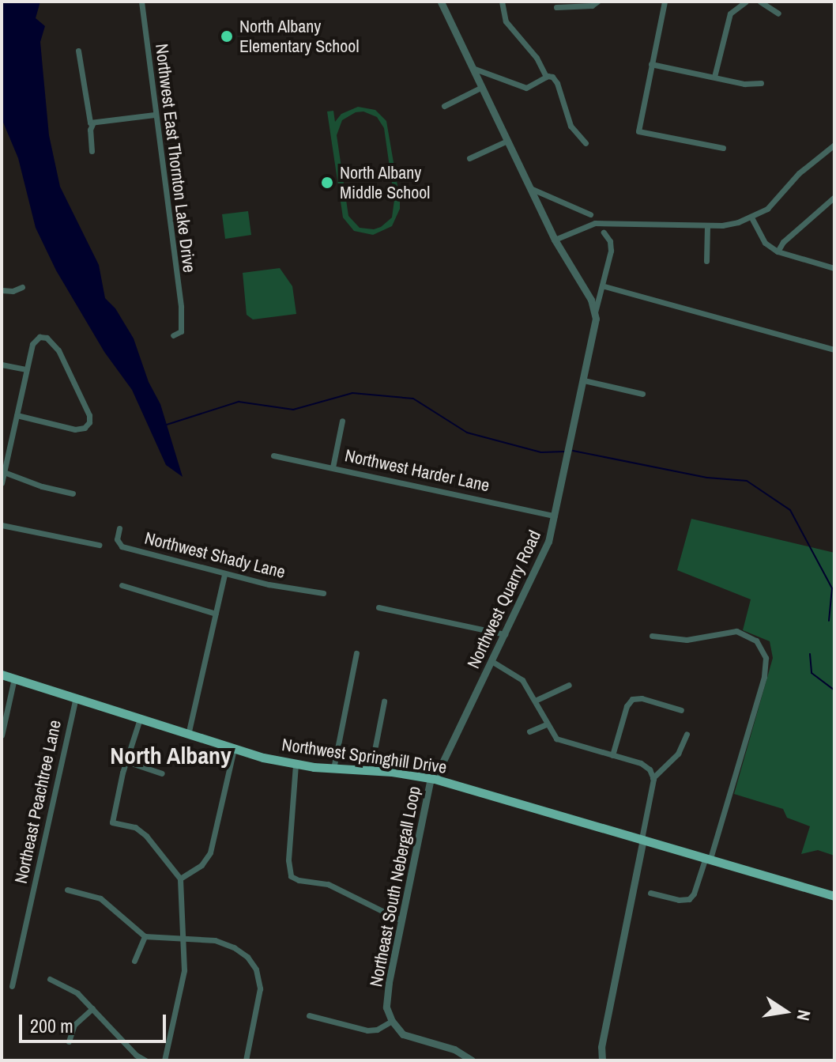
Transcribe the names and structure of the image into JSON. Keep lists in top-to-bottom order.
{
  "streets": {
    "main road": ["Northwest Springhill Drive"],
    "street": [
      "Northwest East Thornton Lake Drive",
      "Northwest Harder Lane",
      "Northwest Shady Lane",
      "Northwest Quarry Road",
      "Northeast Peachtree Lane",
      "Northeast South Nebergall Loop"
    ]
  },
  "crossings": [
    ["Northwest Harder Lane", "Northwest Quarry Road"],
    ["Northwest Quarry Road", "Northwest Springhill Drive"],
    ["Northwest Quarry Road", "Northeast South Nebergall Loop"],
    ["Northwest Springhill Drive", "Northeast Peachtree Lane"],
    ["Northwest Springhill Drive", "Northeast South Nebergall Loop"]
  ],
  "districts": ["North Albany"],
  "places": ["North Albany Elementary School", "North Albany Middle School"],
  "scale_bar": "200 m",
  "north": "right"
}
